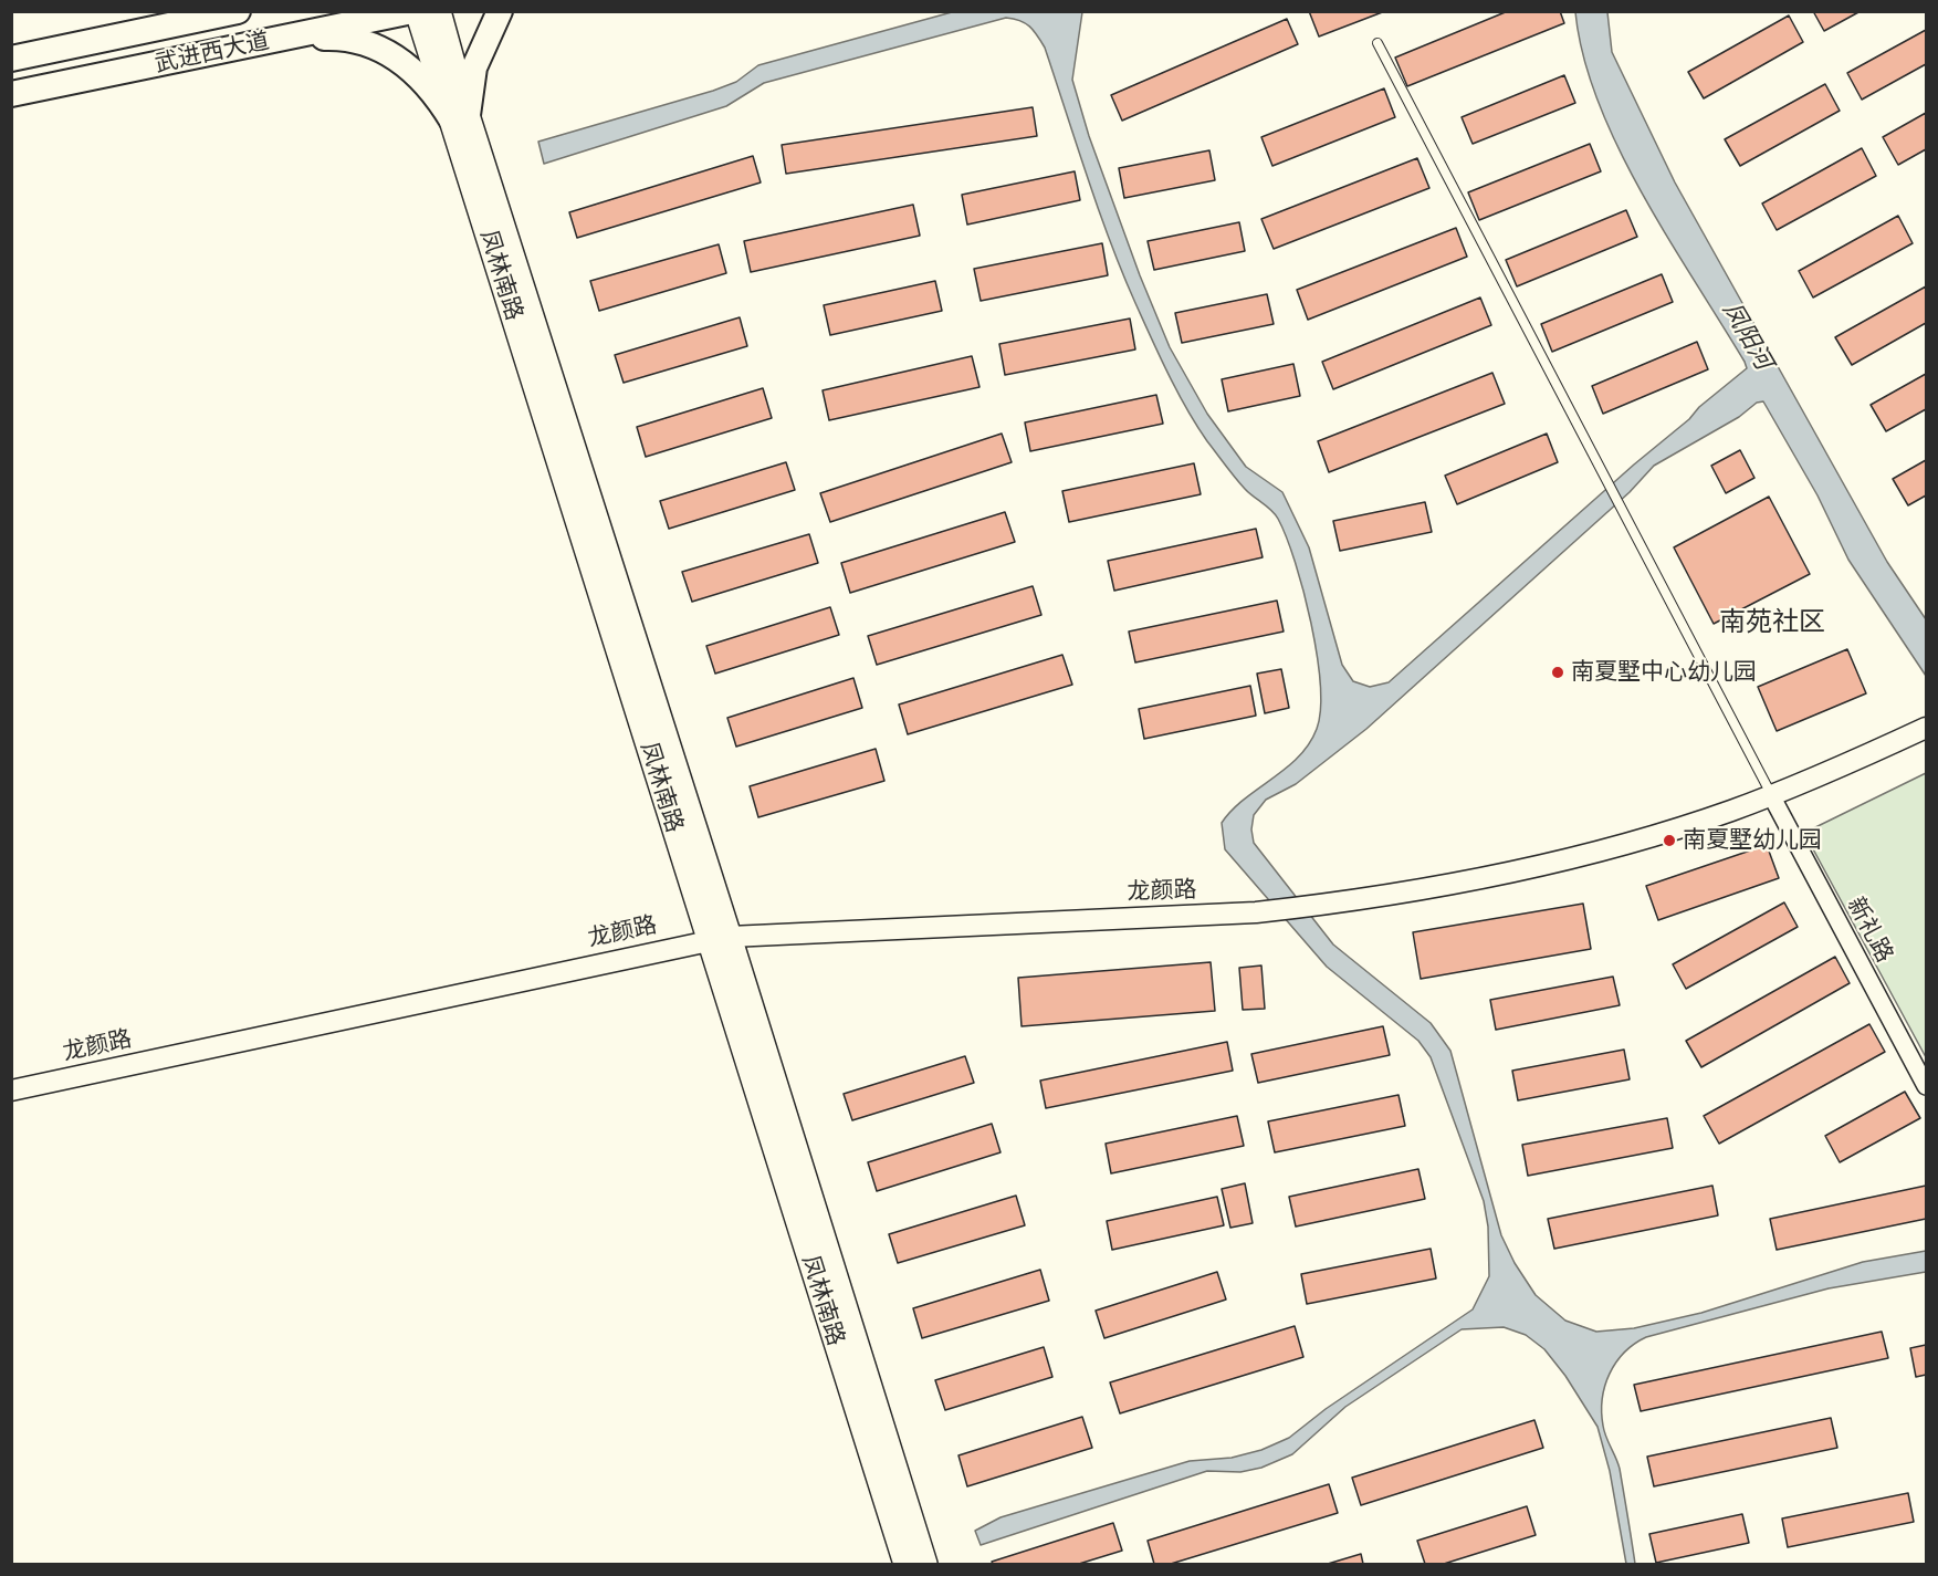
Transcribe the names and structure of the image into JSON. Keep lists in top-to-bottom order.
{
  "streets": {
    "main road": ["武进西大道", "凤林南路"],
    "street": ["龙颜路", "新礼路"]
  },
  "crossings": [
    ["武进西大道", "凤林南路"],
    ["凤林南路", "龙颜路"],
    ["龙颜路", "新礼路"]
  ],
  "districts": ["南苑社区"],
  "water": ["凤阳河"],
  "places": ["南夏墅中心幼儿园", "南夏墅幼儿园"]
}
